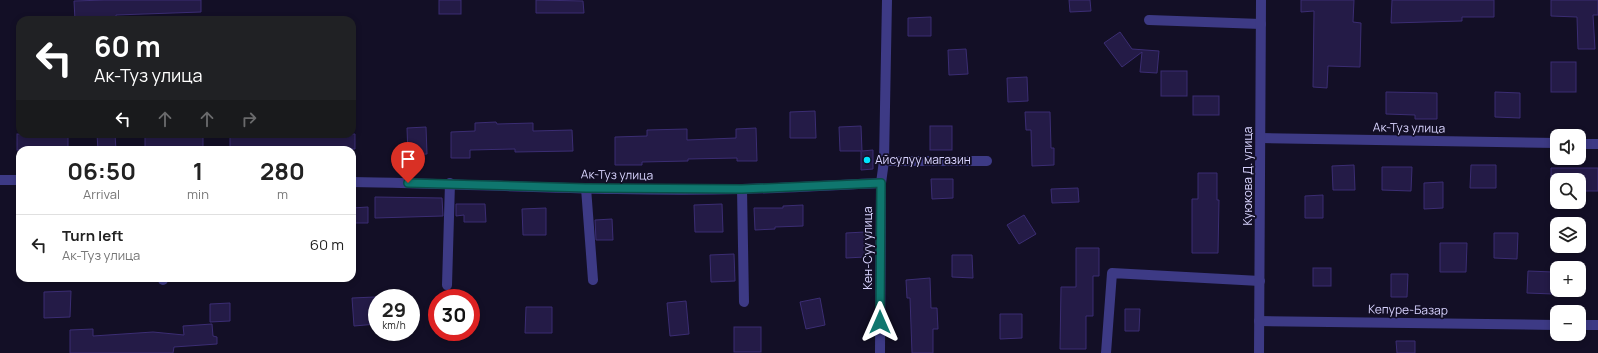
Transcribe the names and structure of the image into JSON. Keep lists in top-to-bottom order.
{
  "streets": {
    "street": [
      "Ак-Туз улица",
      "Куюкова Д. улица",
      "Кен-Суу улица",
      "Кепуре-Базар"
    ]
  },
  "crossings": [
    ["Ак-Туз улица", "Куюкова Д. улица"],
    ["Ак-Туз улица", "Кен-Суу улица"],
    ["Куюкова Д. улица", "Кепуре-Базар"]
  ],
  "places": ["Айсулуу магазин"],
  "page": {
    "turn": ["60 m", "Ак-Туз улица"],
    "map_buttons": ["+", "−"],
    "eta": [
      "06:50",
      "Arrival",
      "1",
      "min",
      "280",
      "m"
    ],
    "list": [
      {
        "name": "Turn left",
        "note": "Ак-Туз улица",
        "value": "60 m"
      }
    ],
    "speed": "29 km/h",
    "limit": "30"
  }
}
